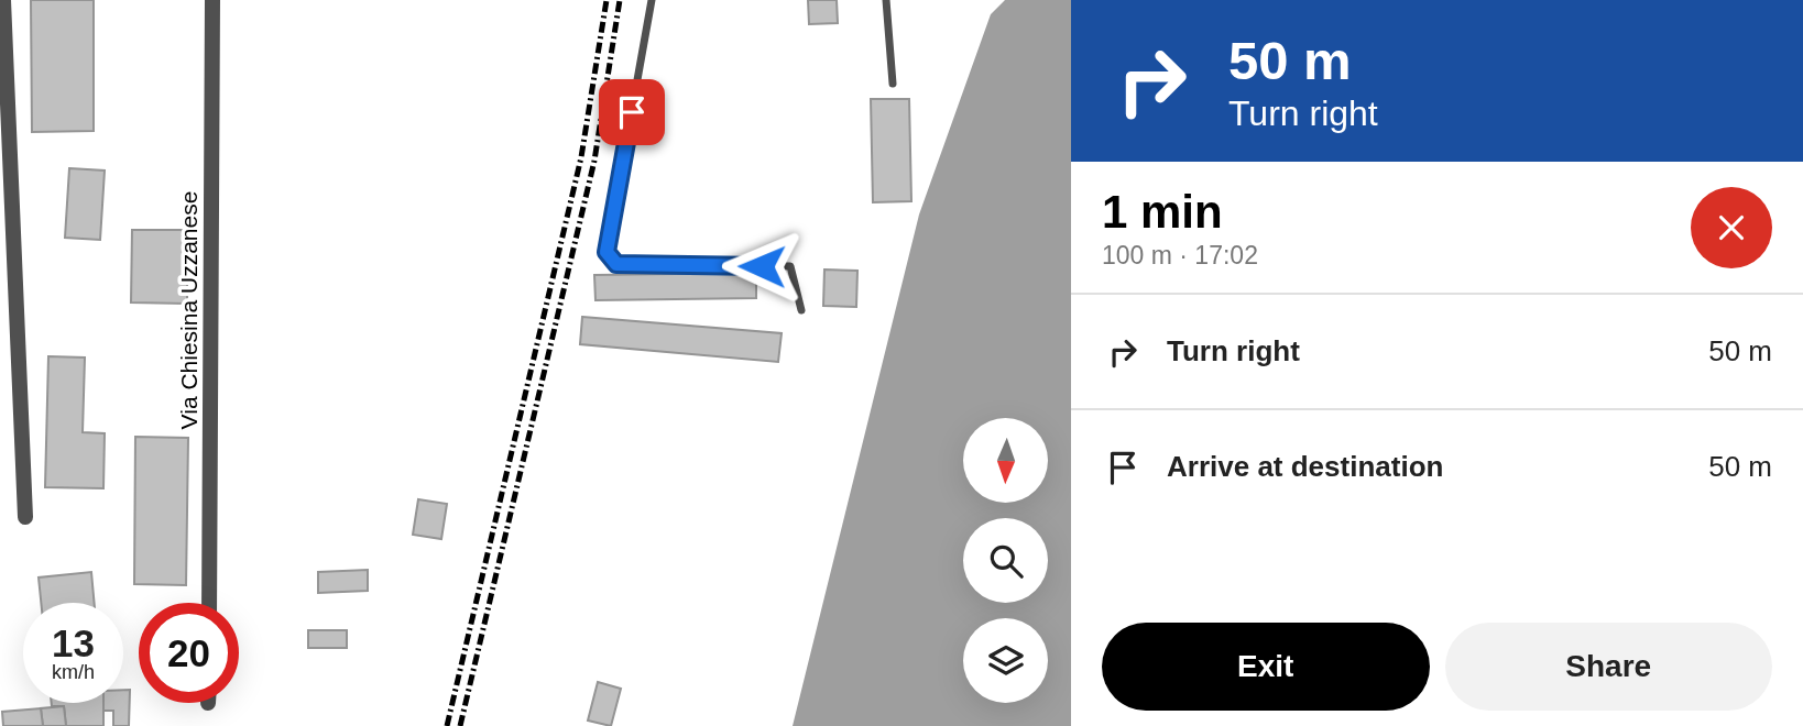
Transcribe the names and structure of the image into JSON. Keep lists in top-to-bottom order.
{
  "streets": {
    "street": ["Via Chiesina Uzzanese"]
  },
  "north": "bottom",
  "page": {
    "turn": ["50 m", "Turn right"],
    "heading": ["1 min", "100 m · 17:02"],
    "list": [
      {
        "name": "Turn right",
        "value": "50 m"
      },
      {
        "name": "Arrive at destination",
        "value": "50 m"
      }
    ],
    "speed": "13 km/h",
    "limit": "20",
    "buttons": ["Exit", "Share"]
  }
}
